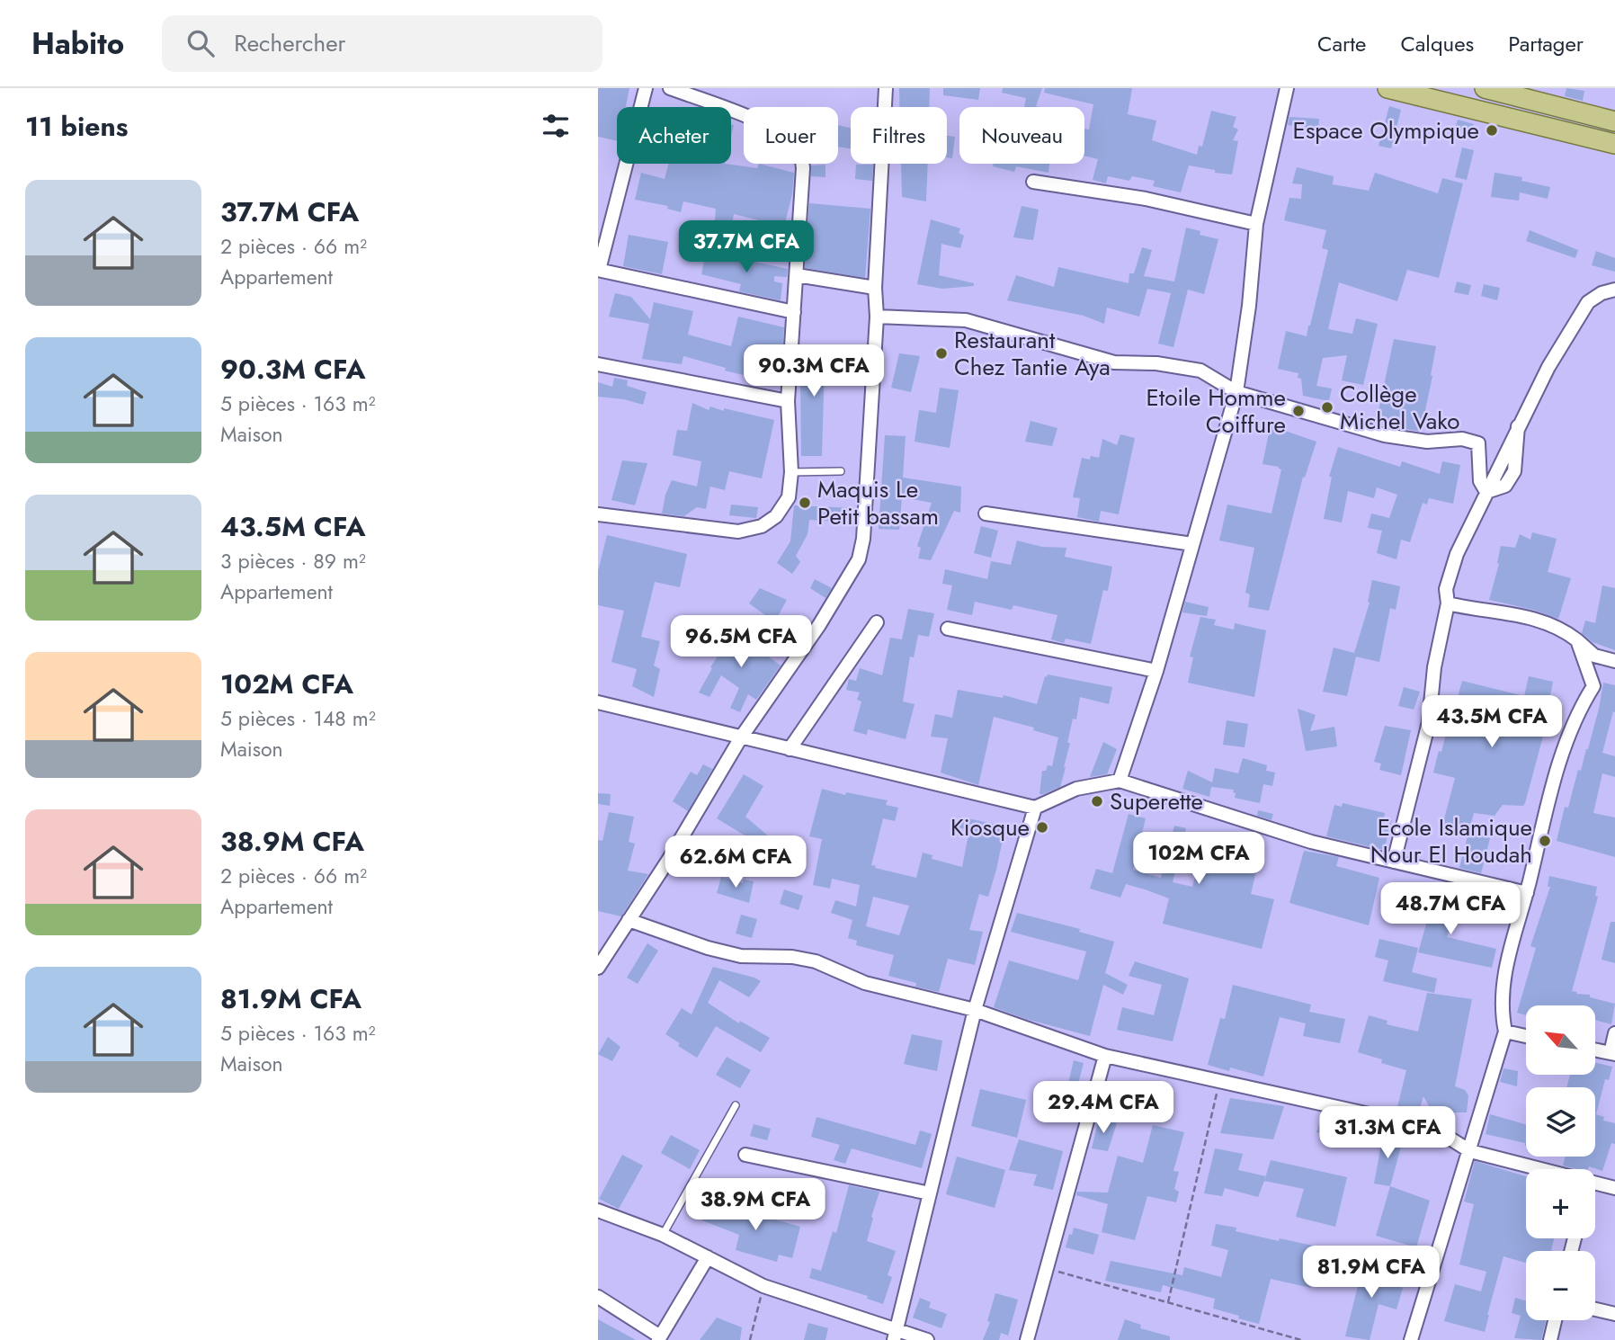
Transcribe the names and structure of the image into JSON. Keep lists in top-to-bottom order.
{
  "places": [
    "Espace Olympique",
    "Restaurant Chez Tantie Aya",
    "Collège Michel Vako",
    "Etoile Homme Coiffure",
    "Maquis Le Petit bassam",
    "Superette",
    "Kiosque",
    "Ecole Islamique Nour El Houdah"
  ],
  "north": "top left",
  "page": {
    "header": "Habito",
    "search": "Rechercher",
    "nav": ["Carte", "Calques", "Partager"],
    "heading": "11 biens",
    "chip": [
      "Acheter",
      "Louer",
      "Filtres",
      "Nouveau"
    ],
    "list": [
      {
        "name": "37.7M CFA",
        "note": "2 pièces · 66 m² · Appartement"
      },
      {
        "name": "90.3M CFA",
        "note": "5 pièces · 163 m² · Maison"
      },
      {
        "name": "43.5M CFA",
        "note": "3 pièces · 89 m² · Appartement"
      },
      {
        "name": "102M CFA",
        "note": "5 pièces · 148 m² · Maison"
      },
      {
        "name": "38.9M CFA",
        "note": "2 pièces · 66 m² · Appartement"
      },
      {
        "name": "81.9M CFA",
        "note": "5 pièces · 163 m² · Maison"
      }
    ],
    "price": [
      "37.7M CFA",
      "90.3M CFA",
      "96.5M CFA",
      "43.5M CFA",
      "102M CFA",
      "62.6M CFA",
      "48.7M CFA",
      "29.4M CFA",
      "31.3M CFA",
      "38.9M CFA",
      "81.9M CFA"
    ],
    "map_buttons": ["+", "−"]
  }
}
